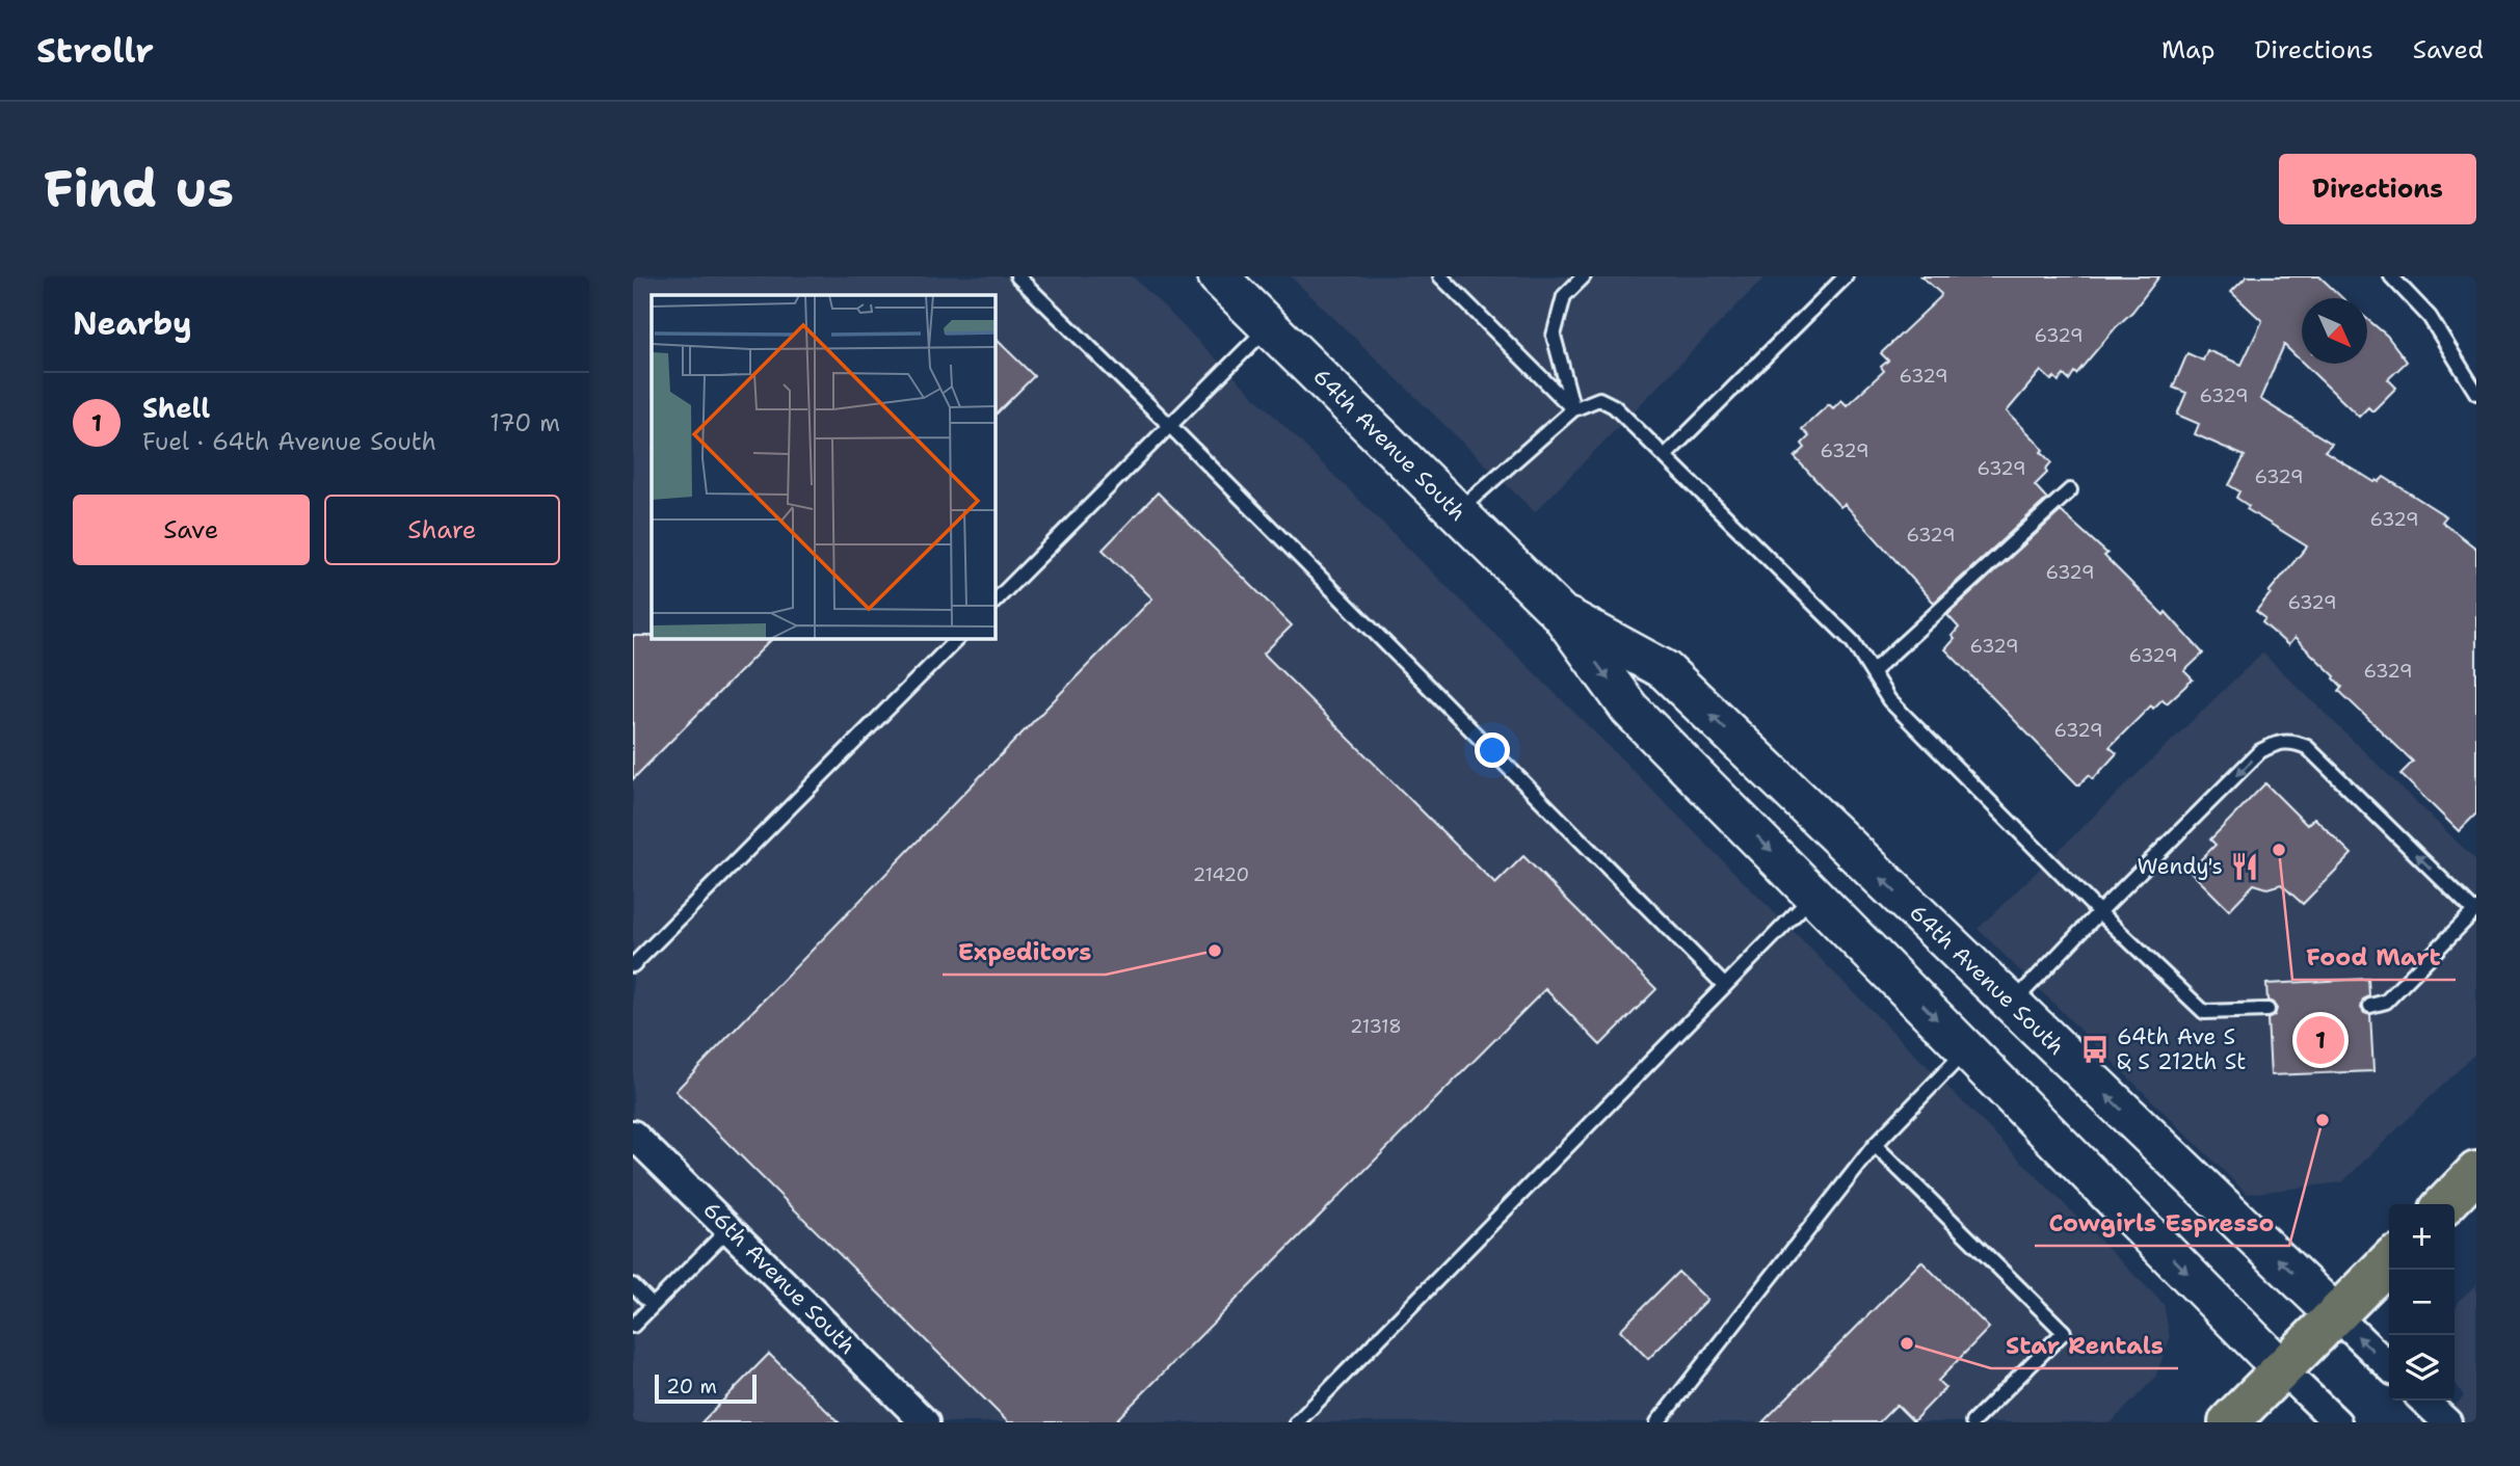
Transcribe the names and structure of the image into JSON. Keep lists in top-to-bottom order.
{
  "streets": {
    "street": ["64th Avenue South", "66th Avenue South"]
  },
  "places": {
    "other": [
      "Food Mart",
      "Expeditors",
      "Cowgirls Espresso",
      "Star Rentals"
    ],
    "restaurant": ["Wendy's"],
    "bus stop": ["64th Ave S & S 212th St"]
  },
  "house_numbers": [
    "6329",
    "6329",
    "6329",
    "6329",
    "6329",
    "6329",
    "6329",
    "6329",
    "6329",
    "6329",
    "6329",
    "6329",
    "6329",
    "6329",
    "21420",
    "21318"
  ],
  "scale_bar": "20 m",
  "north": "bottom right",
  "page": {
    "header": "Strollr",
    "nav": ["Map", "Directions", "Saved"],
    "buttons": [
      "Directions",
      ["Save", "Share"]
    ],
    "title": "Find us",
    "heading": "Nearby",
    "list": [
      {
        "mark": "1",
        "name": "Shell",
        "note": "Fuel · 64th Avenue South",
        "value": "170 m"
      }
    ],
    "pins": "1",
    "map_buttons": ["+", "−"],
    "scale": "20 m"
  }
}
